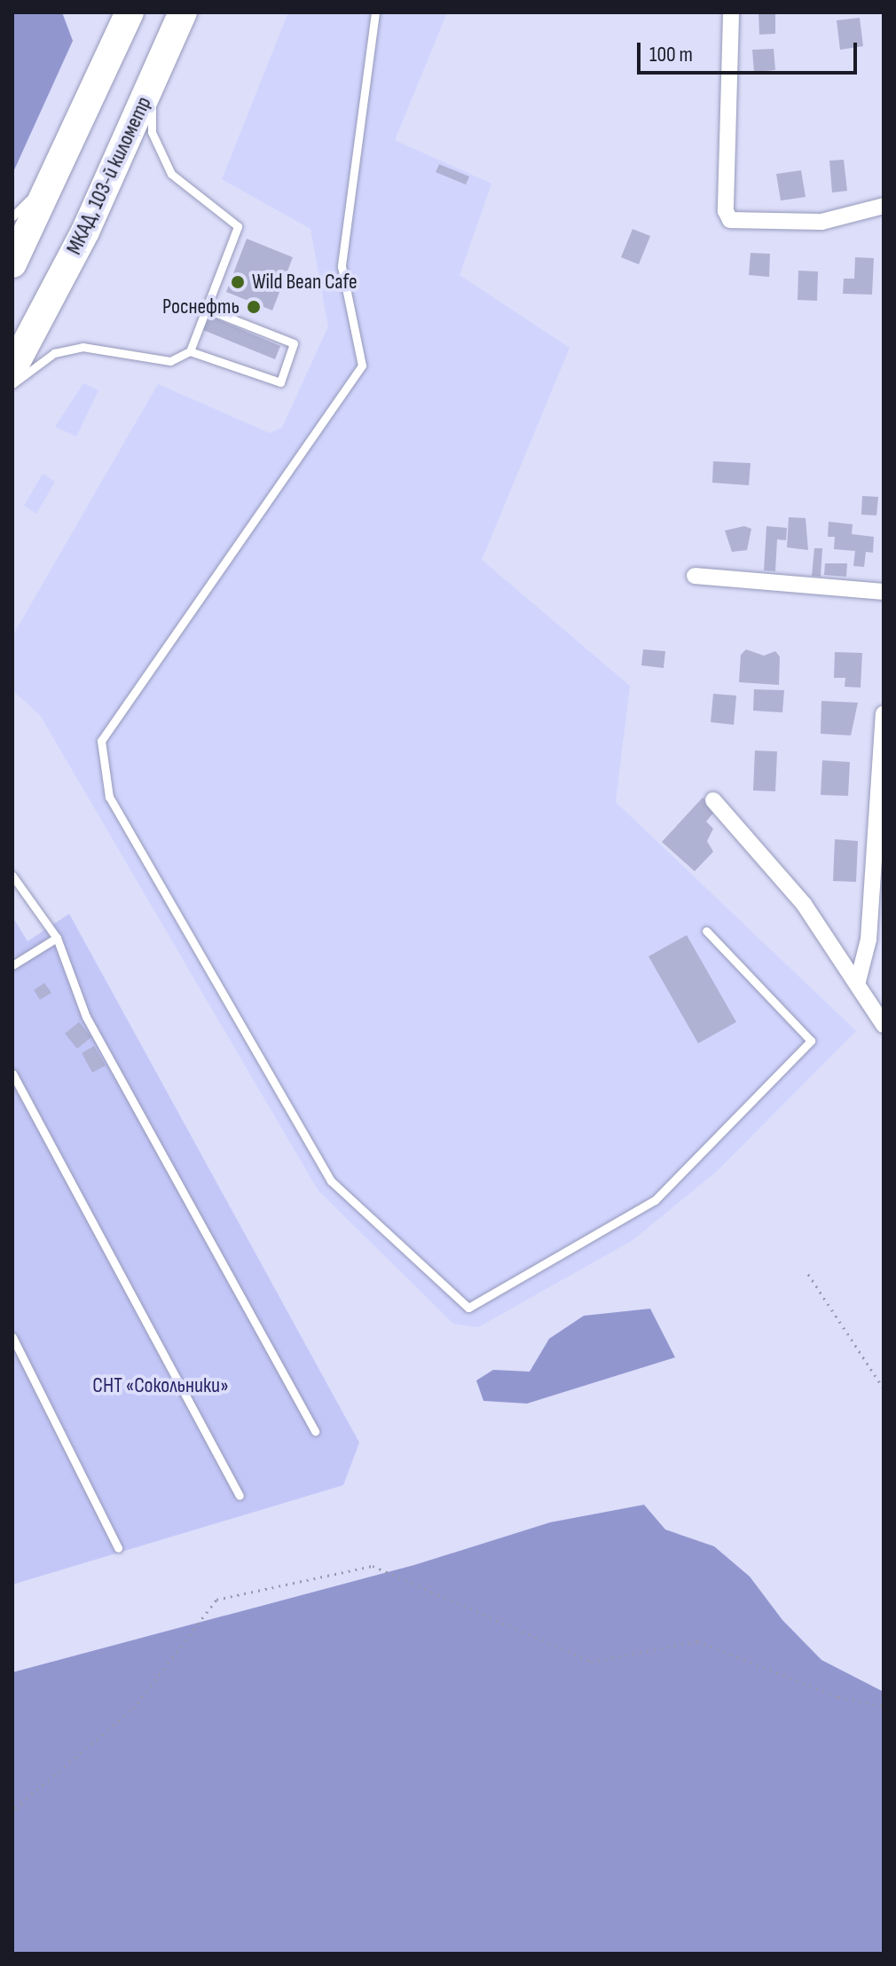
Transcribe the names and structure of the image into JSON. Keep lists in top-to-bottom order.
{
  "streets": {
    "highway": ["МКАД, 103-й километр"]
  },
  "parks": ["СНТ «Сокольники»"],
  "places": ["Wild Bean Cafe", "Роснефть"],
  "scale_bar": "100 m"
}
